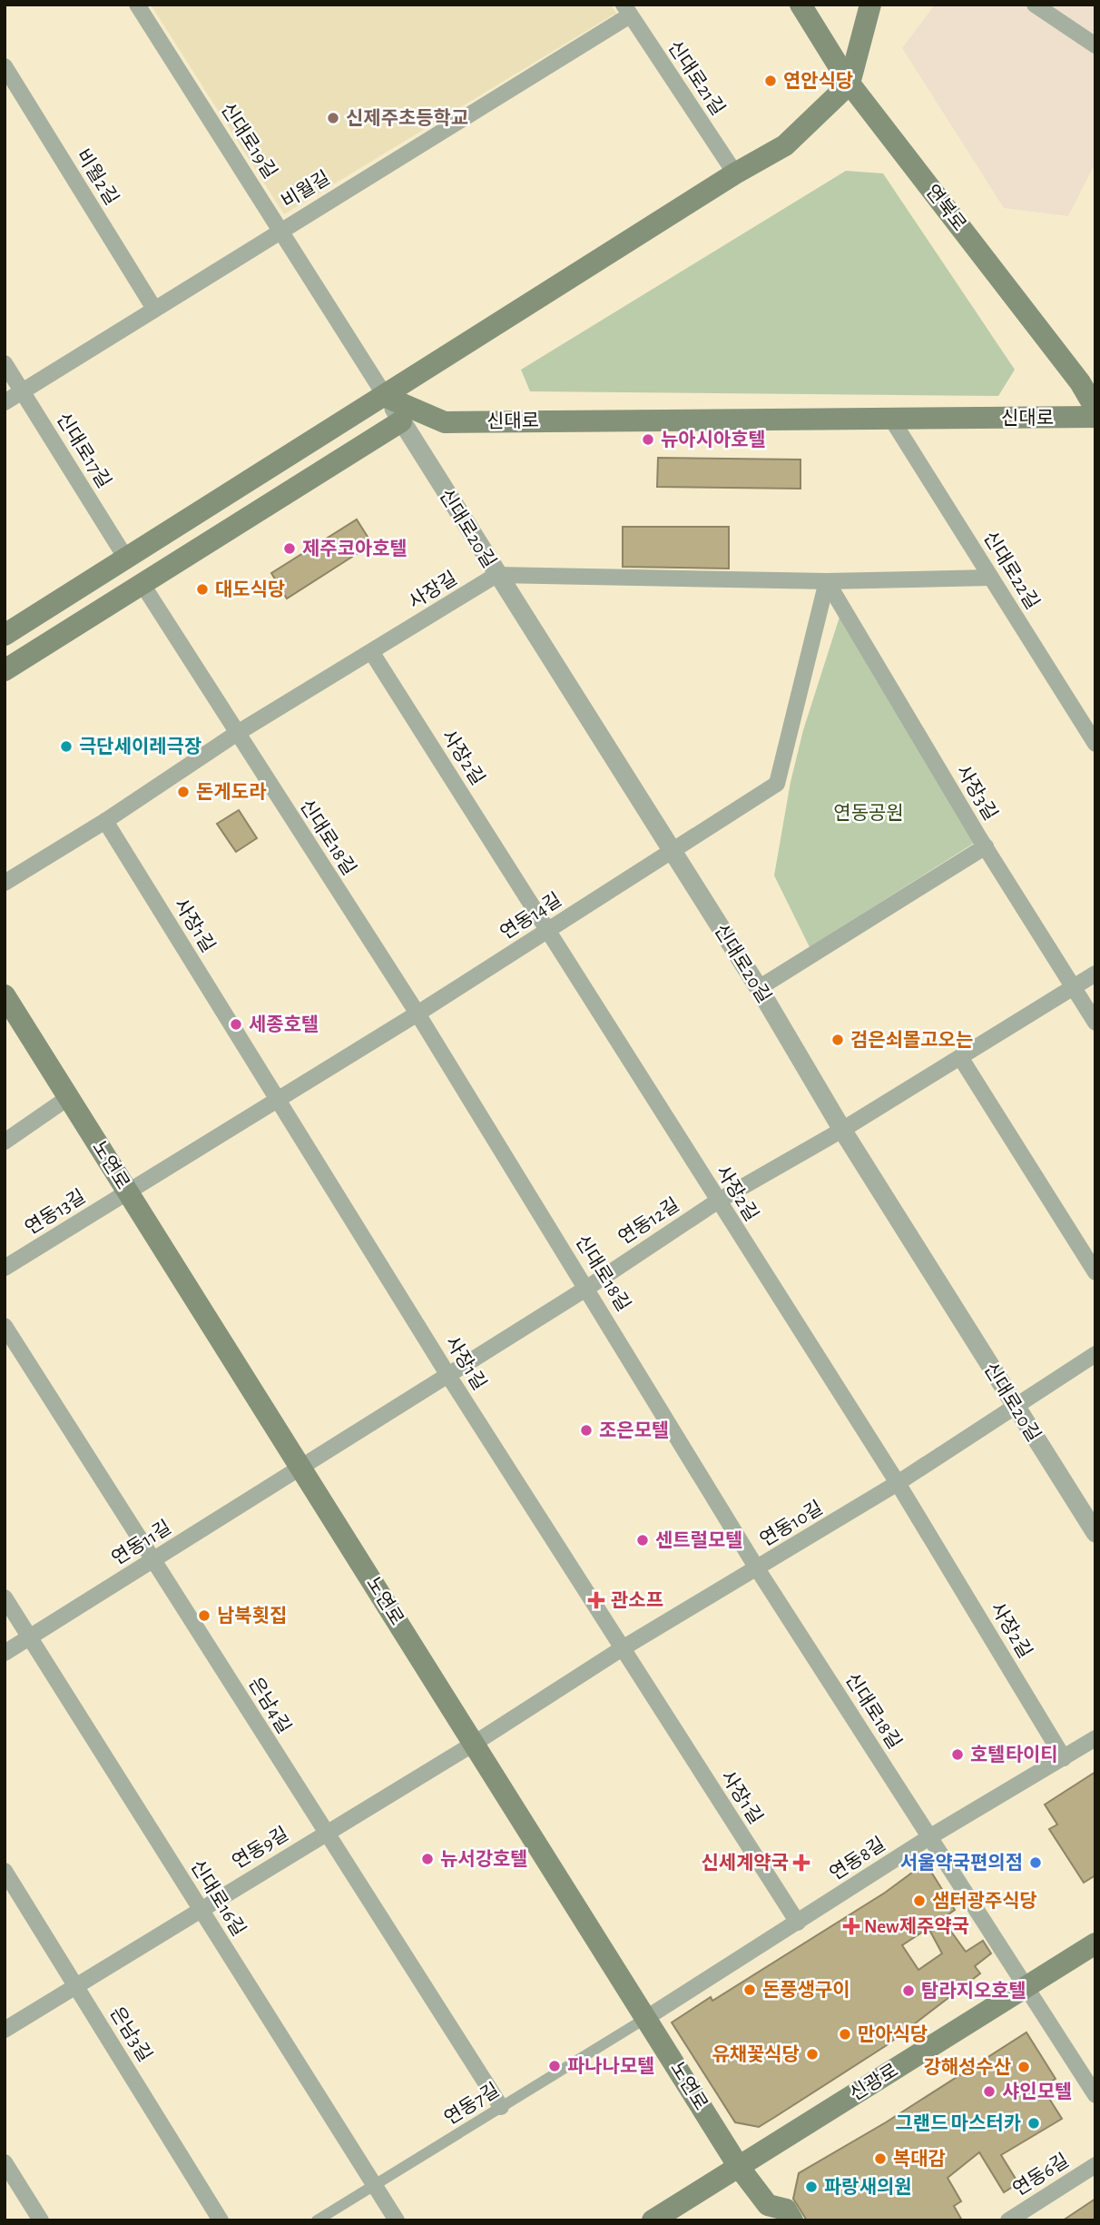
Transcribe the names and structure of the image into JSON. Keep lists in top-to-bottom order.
{
  "streets": {
    "main road": [
      "연북로",
      "신대로",
      "노연로",
      "신광로"
    ],
    "street": [
      "신대로21길",
      "신대로19길",
      "비월2길",
      "비월길",
      "신대로17길",
      "신대로20길",
      "신대로22길",
      "사장길",
      "사장2길",
      "사장3길",
      "신대로18길",
      "연동14길",
      "사장1길",
      "연동13길",
      "연동12길",
      "연동10길",
      "연동11길",
      "은남4길",
      "연동9길",
      "연동8길",
      "신대로16길",
      "은남3길",
      "연동7길",
      "연동6길"
    ]
  },
  "crossings": [
    ["신대로21길", "비월길"],
    ["신대로19길", "비월길"],
    ["신대로19길", "신대로"],
    ["신대로19길", "신대로20길"],
    ["비월2길", "비월길"],
    ["비월길", "신대로17길"],
    ["신대로", "신대로20길"],
    ["신대로", "신대로22길"],
    ["신대로20길", "사장길"],
    ["신대로20길", "연동14길"],
    ["신대로20길", "연동12길"],
    ["신대로20길", "연동10길"],
    ["사장길", "사장2길"],
    ["사장길", "신대로18길"],
    ["사장길", "사장1길"],
    ["사장2길", "연동14길"],
    ["사장2길", "연동12길"],
    ["사장2길", "연동10길"],
    ["사장2길", "연동8길"],
    ["사장3길", "연동14길"],
    ["사장3길", "연동12길"],
    ["신대로18길", "연동14길"],
    ["신대로18길", "연동12길"],
    ["신대로18길", "연동10길"],
    ["신대로18길", "연동8길"],
    ["신대로18길", "신광로"],
    ["연동14길", "사장1길"],
    ["연동14길", "노연로"],
    ["연동14길", "연동13길"],
    ["사장1길", "연동12길"],
    ["사장1길", "연동10길"],
    ["사장1길", "연동8길"],
    ["노연로", "연동13길"],
    ["노연로", "연동12길"],
    ["노연로", "연동10길"],
    ["노연로", "연동11길"],
    ["노연로", "연동9길"],
    ["노연로", "연동8길"],
    ["노연로", "신광로"],
    ["노연로", "연동7길"],
    ["연동12길", "연동11길"],
    ["연동10길", "연동9길"],
    ["연동11길", "은남4길"],
    ["연동11길", "신대로16길"],
    ["은남4길", "연동9길"],
    ["은남4길", "연동7길"],
    ["연동9길", "신대로16길"],
    ["연동9길", "은남3길"],
    ["연동8길", "연동7길"],
    ["신대로16길", "연동7길"]
  ],
  "parks": ["연동공원"],
  "places": {
    "other": [
      "연안식당",
      "신제주초등학교",
      "뉴아시아호텔",
      "제주코아호텔",
      "대도식당",
      "극단세이레극장",
      "돈게도라",
      "세종호텔",
      "검은쇠몰고오는",
      "조은모텔",
      "센트럴모텔",
      "남북횟집",
      "호텔타이티",
      "뉴서강호텔",
      "서울약국편의점",
      "샘터광주식당",
      "돈풍생구이",
      "탐라지오호텔",
      "만아식당",
      "유채꽃식당",
      "파나나모텔",
      "강해성수산",
      "샤인모텔",
      "그랜드 마스터카",
      "복대감",
      "파랑새의원"
    ],
    "health": ["관소프", "신세계약국", "New제주약국"]
  }
}
